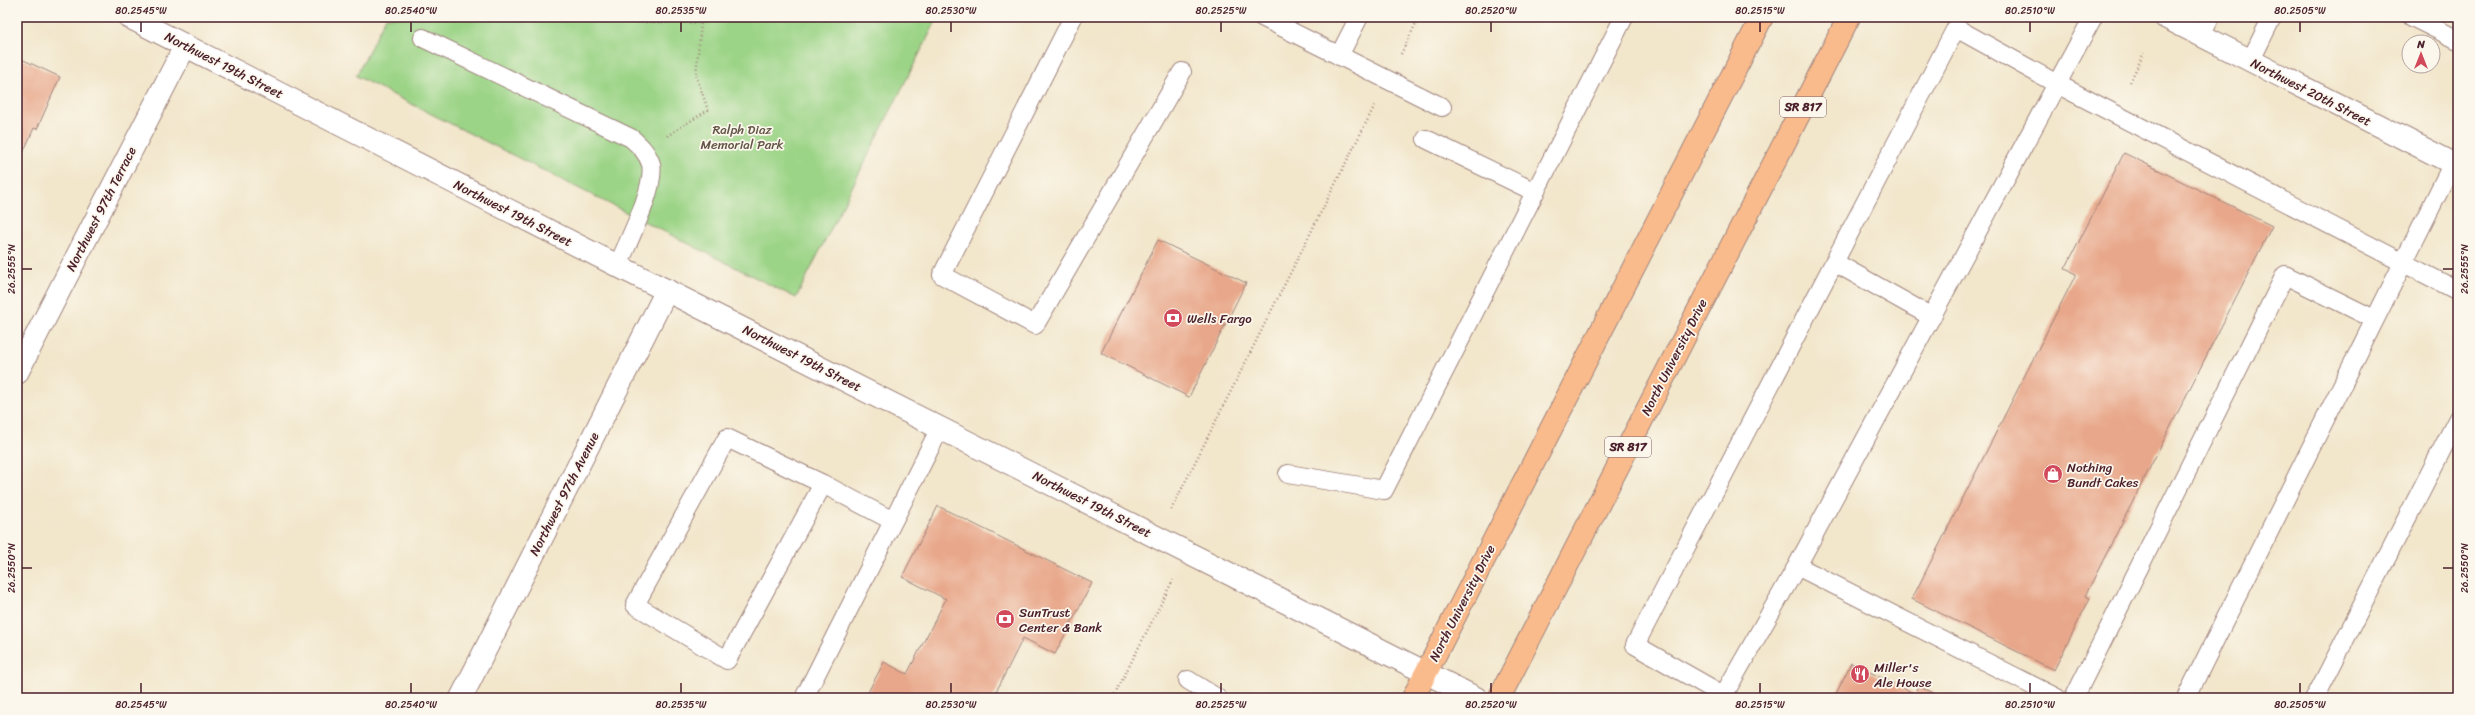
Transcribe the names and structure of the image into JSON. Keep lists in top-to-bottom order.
{
  "streets": {
    "main road": ["SR 817", "North University Drive"],
    "street": [
      "Northwest 19th Street",
      "Northwest 20th Street",
      "Northwest 97th Terrace",
      "Northwest 97th Avenue"
    ]
  },
  "crossings": [
    ["Northwest 19th Street", "Northwest 97th Terrace"],
    ["Northwest 19th Street", "North University Drive"],
    ["Northwest 19th Street", "Northwest 97th Avenue"]
  ],
  "parks": ["Ralph Diaz Memorial Park"],
  "places": {
    "bank": ["Wells Fargo", "SunTrust Center & Bank"],
    "shop": ["Nothing Bundt Cakes"],
    "restaurant": ["Miller's Ale House"]
  },
  "north": "top",
  "coordinates": [
    "80.2545°W",
    "80.2540°W",
    "80.2535°W",
    "80.2530°W",
    "80.2525°W",
    "80.2520°W",
    "80.2515°W",
    "80.2510°W",
    "80.2505°W",
    "26.2555°N",
    "26.2550°N"
  ]
}
